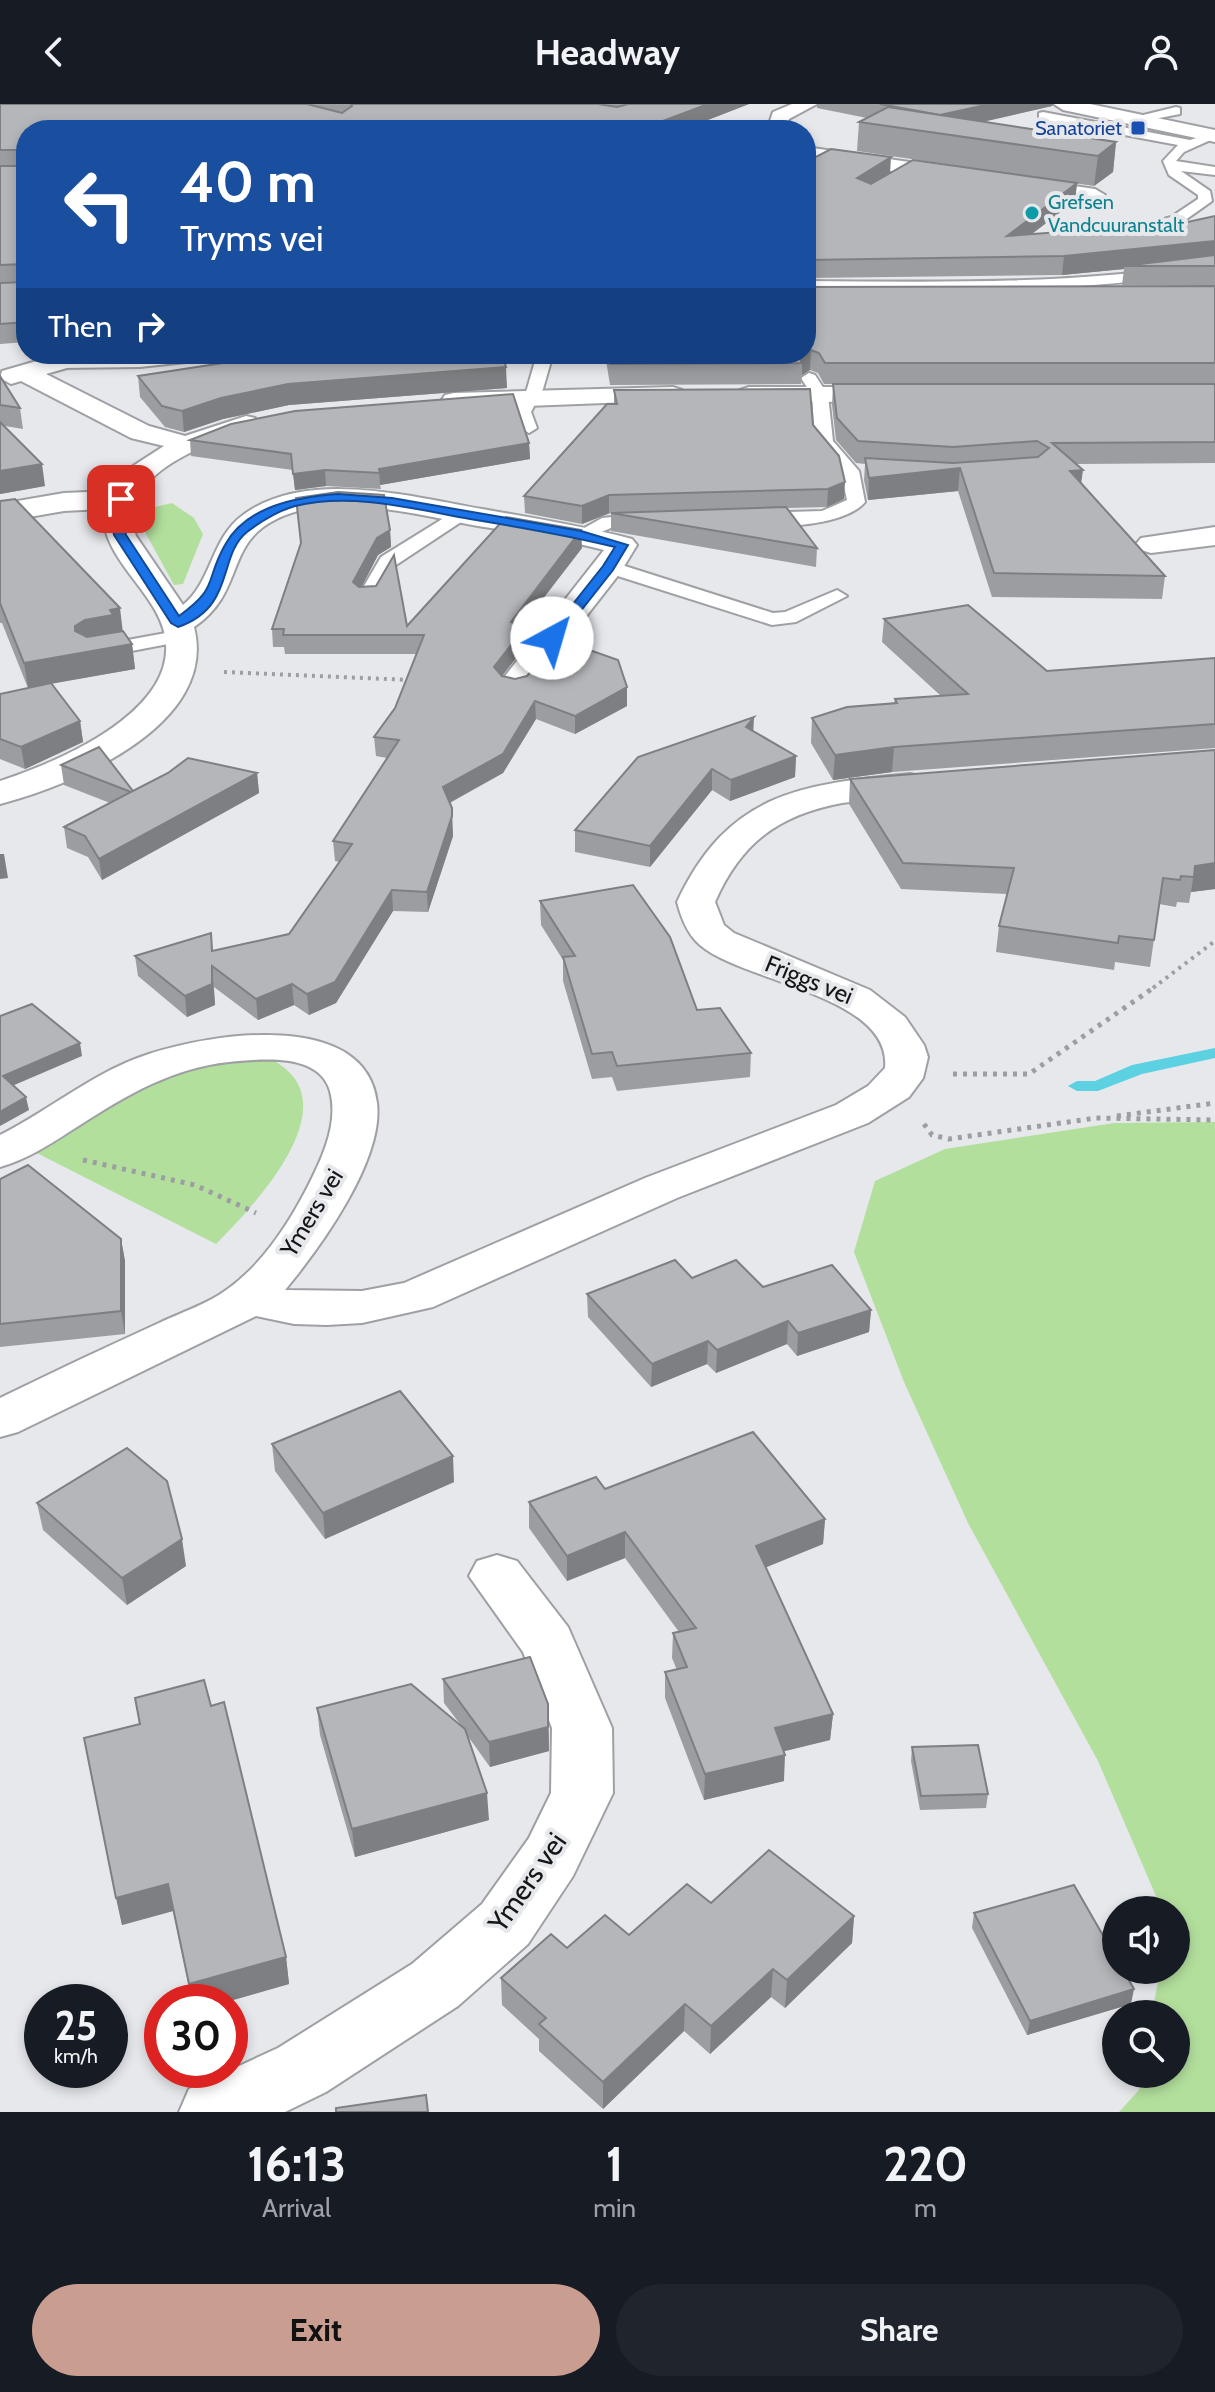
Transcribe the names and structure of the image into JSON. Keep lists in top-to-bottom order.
{
  "streets": {
    "street": ["Friggs vei", "Ymers vei"]
  },
  "places": {
    "transit": ["Sanatoriet"],
    "other": ["Grefsen Vandcuuranstalt"]
  },
  "page": {
    "header": "Headway",
    "turn": ["40 m", "Tryms vei"],
    "then": "Then",
    "speed": "25 km/h",
    "limit": "30",
    "eta": [
      "16:13",
      "Arrival",
      "1",
      "min",
      "220",
      "m"
    ],
    "buttons": ["Exit", "Share"]
  }
}
